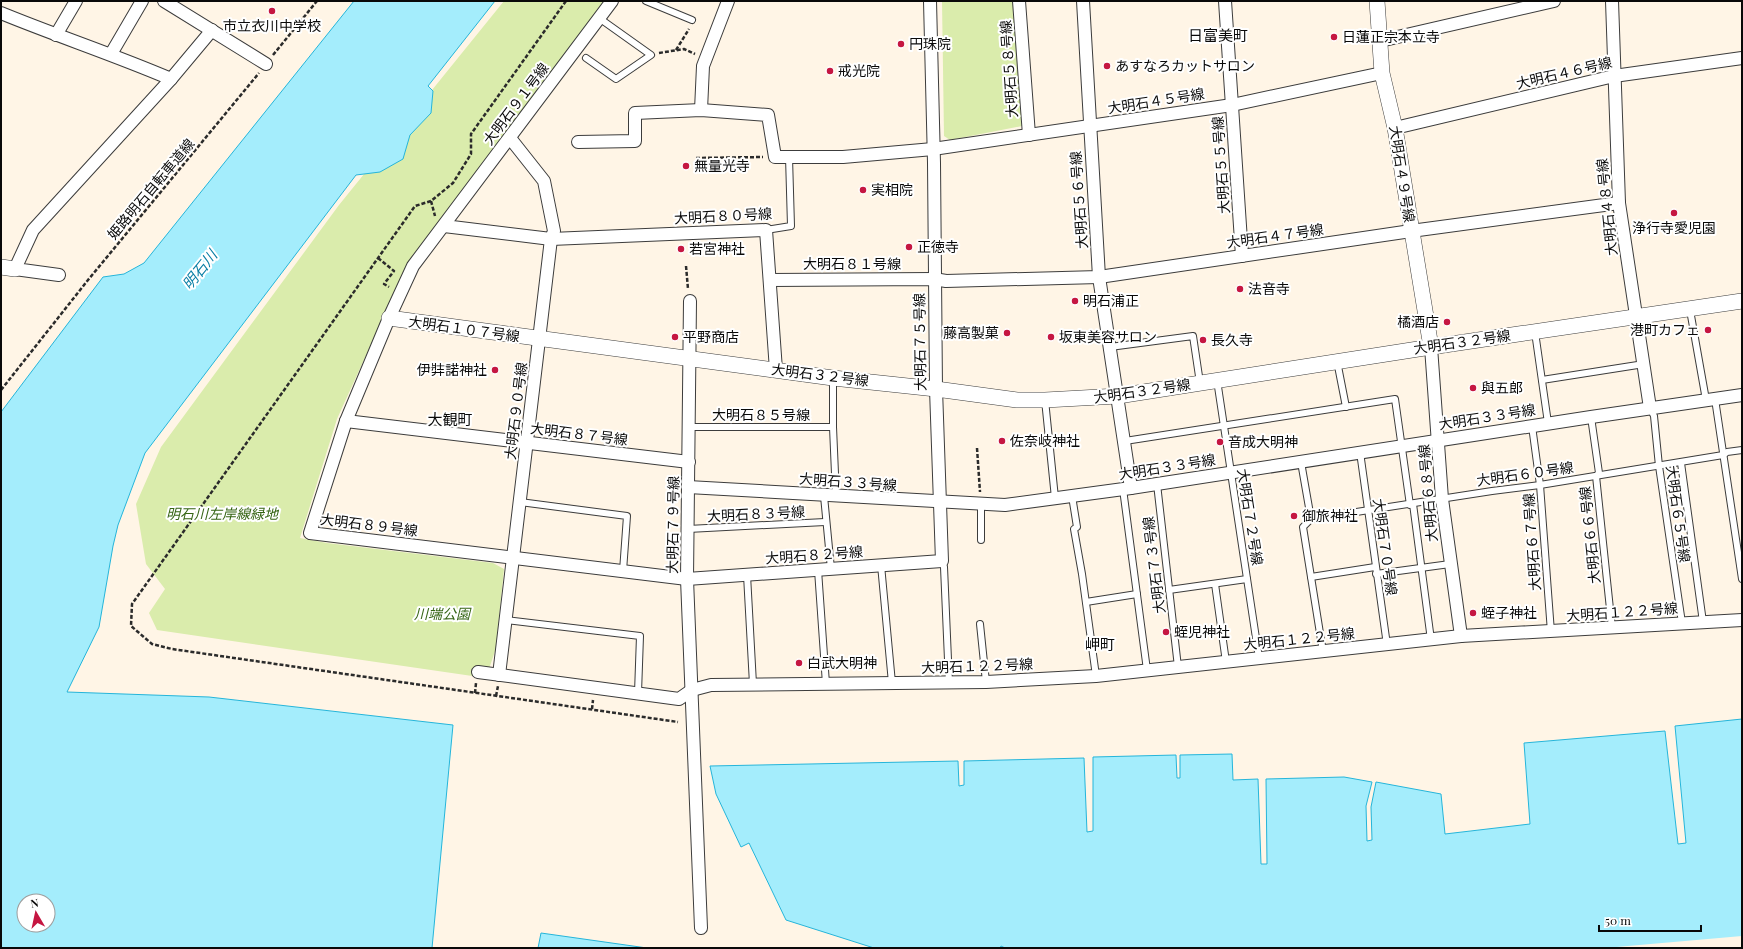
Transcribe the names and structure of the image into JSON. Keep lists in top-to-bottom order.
{
  "streets": {
    "street": [
      "大明石５８号線",
      "大明石４６号線",
      "大明石４５号線",
      "大明石９１号線",
      "大明石５５号線",
      "大明石４９号線",
      "大明石５６号線",
      "大明石４８号線",
      "大明石８０号線",
      "大明石４７号線",
      "大明石８１号線",
      "大明石１０７号線",
      "大明石７５号線",
      "大明石３２号線",
      "大明石９０号線",
      "大明石３３号線",
      "大明石８７号線",
      "大明石６８号線",
      "大明石８９号線",
      "大明石７９号線",
      "大明石８２号線",
      "大明石１２２号線"
    ],
    "lane": [
      "大明石８５号線",
      "大明石６０号線",
      "大明石８３号線",
      "大明石６５号線",
      "大明石７２号線",
      "大明石６６号線",
      "大明石６７号線",
      "大明石７０号線",
      "大明石７３号線"
    ],
    "path": ["姫路明石自転車道線"]
  },
  "crossings": [
    ["大明石５８号線", "大明石４５号線"],
    ["大明石４６号線", "大明石４９号線"],
    ["大明石４６号線", "大明石４８号線"],
    ["大明石４５号線", "大明石５５号線"],
    ["大明石４５号線", "大明石４９号線"],
    ["大明石４５号線", "大明石５６号線"],
    ["大明石４５号線", "大明石７５号線"],
    ["大明石９１号線", "大明石８０号線"],
    ["大明石９１号線", "大明石９０号線"],
    ["大明石９１号線", "大明石８９号線"],
    ["大明石５５号線", "大明石４７号線"],
    ["大明石４９号線", "大明石４７号線"],
    ["大明石４９号線", "大明石３２号線"],
    ["大明石４９号線", "大明石６８号線"],
    ["大明石５６号線", "大明石４７号線"],
    ["大明石５６号線", "大明石３２号線"],
    ["大明石５６号線", "大明石３３号線"],
    ["大明石４８号線", "大明石４７号線"],
    ["大明石４８号線", "大明石３２号線"],
    ["大明石４８号線", "大明石３３号線"],
    ["大明石４８号線", "大明石６５号線"],
    ["大明石８０号線", "大明石９０号線"],
    ["大明石８０号線", "大明石８９号線"],
    ["大明石４７号線", "大明石８１号線"],
    ["大明石４７号線", "大明石７５号線"],
    ["大明石８１号線", "大明石７５号線"],
    ["大明石１０７号線", "大明石３２号線"],
    ["大明石１０７号線", "大明石９０号線"],
    ["大明石１０７号線", "大明石８９号線"],
    ["大明石７５号線", "大明石３２号線"],
    ["大明石７５号線", "大明石３３号線"],
    ["大明石７５号線", "大明石８２号線"],
    ["大明石７５号線", "大明石１２２号線"],
    ["大明石３２号線", "大明石９０号線"],
    ["大明石３２号線", "大明石６８号線"],
    ["大明石３２号線", "大明石７２号線"],
    ["大明石３２号線", "大明石７９号線"],
    ["大明石９０号線", "大明石８７号線"],
    ["大明石９０号線", "大明石８９号線"],
    ["大明石９０号線", "大明石１２２号線"],
    ["大明石８５号線", "大明石７９号線"],
    ["大明石３３号線", "大明石６８号線"],
    ["大明石３３号線", "大明石６５号線"],
    ["大明石３３号線", "大明石７２号線"],
    ["大明石３３号線", "大明石７９号線"],
    ["大明石３３号線", "大明石６６号線"],
    ["大明石３３号線", "大明石６７号線"],
    ["大明石３３号線", "大明石７０号線"],
    ["大明石３３号線", "大明石７３号線"],
    ["大明石８７号線", "大明石８９号線"],
    ["大明石８７号線", "大明石７９号線"],
    ["大明石６０号線", "大明石６８号線"],
    ["大明石６０号線", "大明石６５号線"],
    ["大明石６０号線", "大明石６６号線"],
    ["大明石６０号線", "大明石６７号線"],
    ["大明石６０号線", "大明石７０号線"],
    ["大明石６８号線", "大明石１２２号線"],
    ["大明石８３号線", "大明石７９号線"],
    ["大明石６５号線", "大明石１２２号線"],
    ["大明石７２号線", "大明石１２２号線"],
    ["大明石８９号線", "大明石７９号線"],
    ["大明石８９号線", "大明石８２号線"],
    ["大明石７９号線", "大明石８２号線"],
    ["大明石７９号線", "大明石１２２号線"],
    ["大明石６６号線", "大明石１２２号線"],
    ["大明石６７号線", "大明石１２２号線"],
    ["大明石７０号線", "大明石１２２号線"],
    ["大明石７３号線", "大明石１２２号線"]
  ],
  "districts": ["日富美町", "大観町", "岬町"],
  "water": ["明石川"],
  "parks": ["明石川左岸線緑地", "川端公園"],
  "places": [
    "市立衣川中学校",
    "日蓮正宗本立寺",
    "円珠院",
    "あすなろカットサロン",
    "戒光院",
    "無量光寺",
    "実相院",
    "浄行寺愛児園",
    "正徳寺",
    "若宮神社",
    "法音寺",
    "明石浦正",
    "橘酒店",
    "港町カフェ",
    "藤高製菓",
    "平野商店",
    "坂東美容サロン",
    "長久寺",
    "伊弉諾神社",
    "與五郎",
    "佐奈岐神社",
    "音成大明神",
    "御旅神社",
    "蛭子神社",
    "蛭児神社",
    "白武大明神"
  ],
  "scale_bar": "50 m",
  "north": "top"
}
